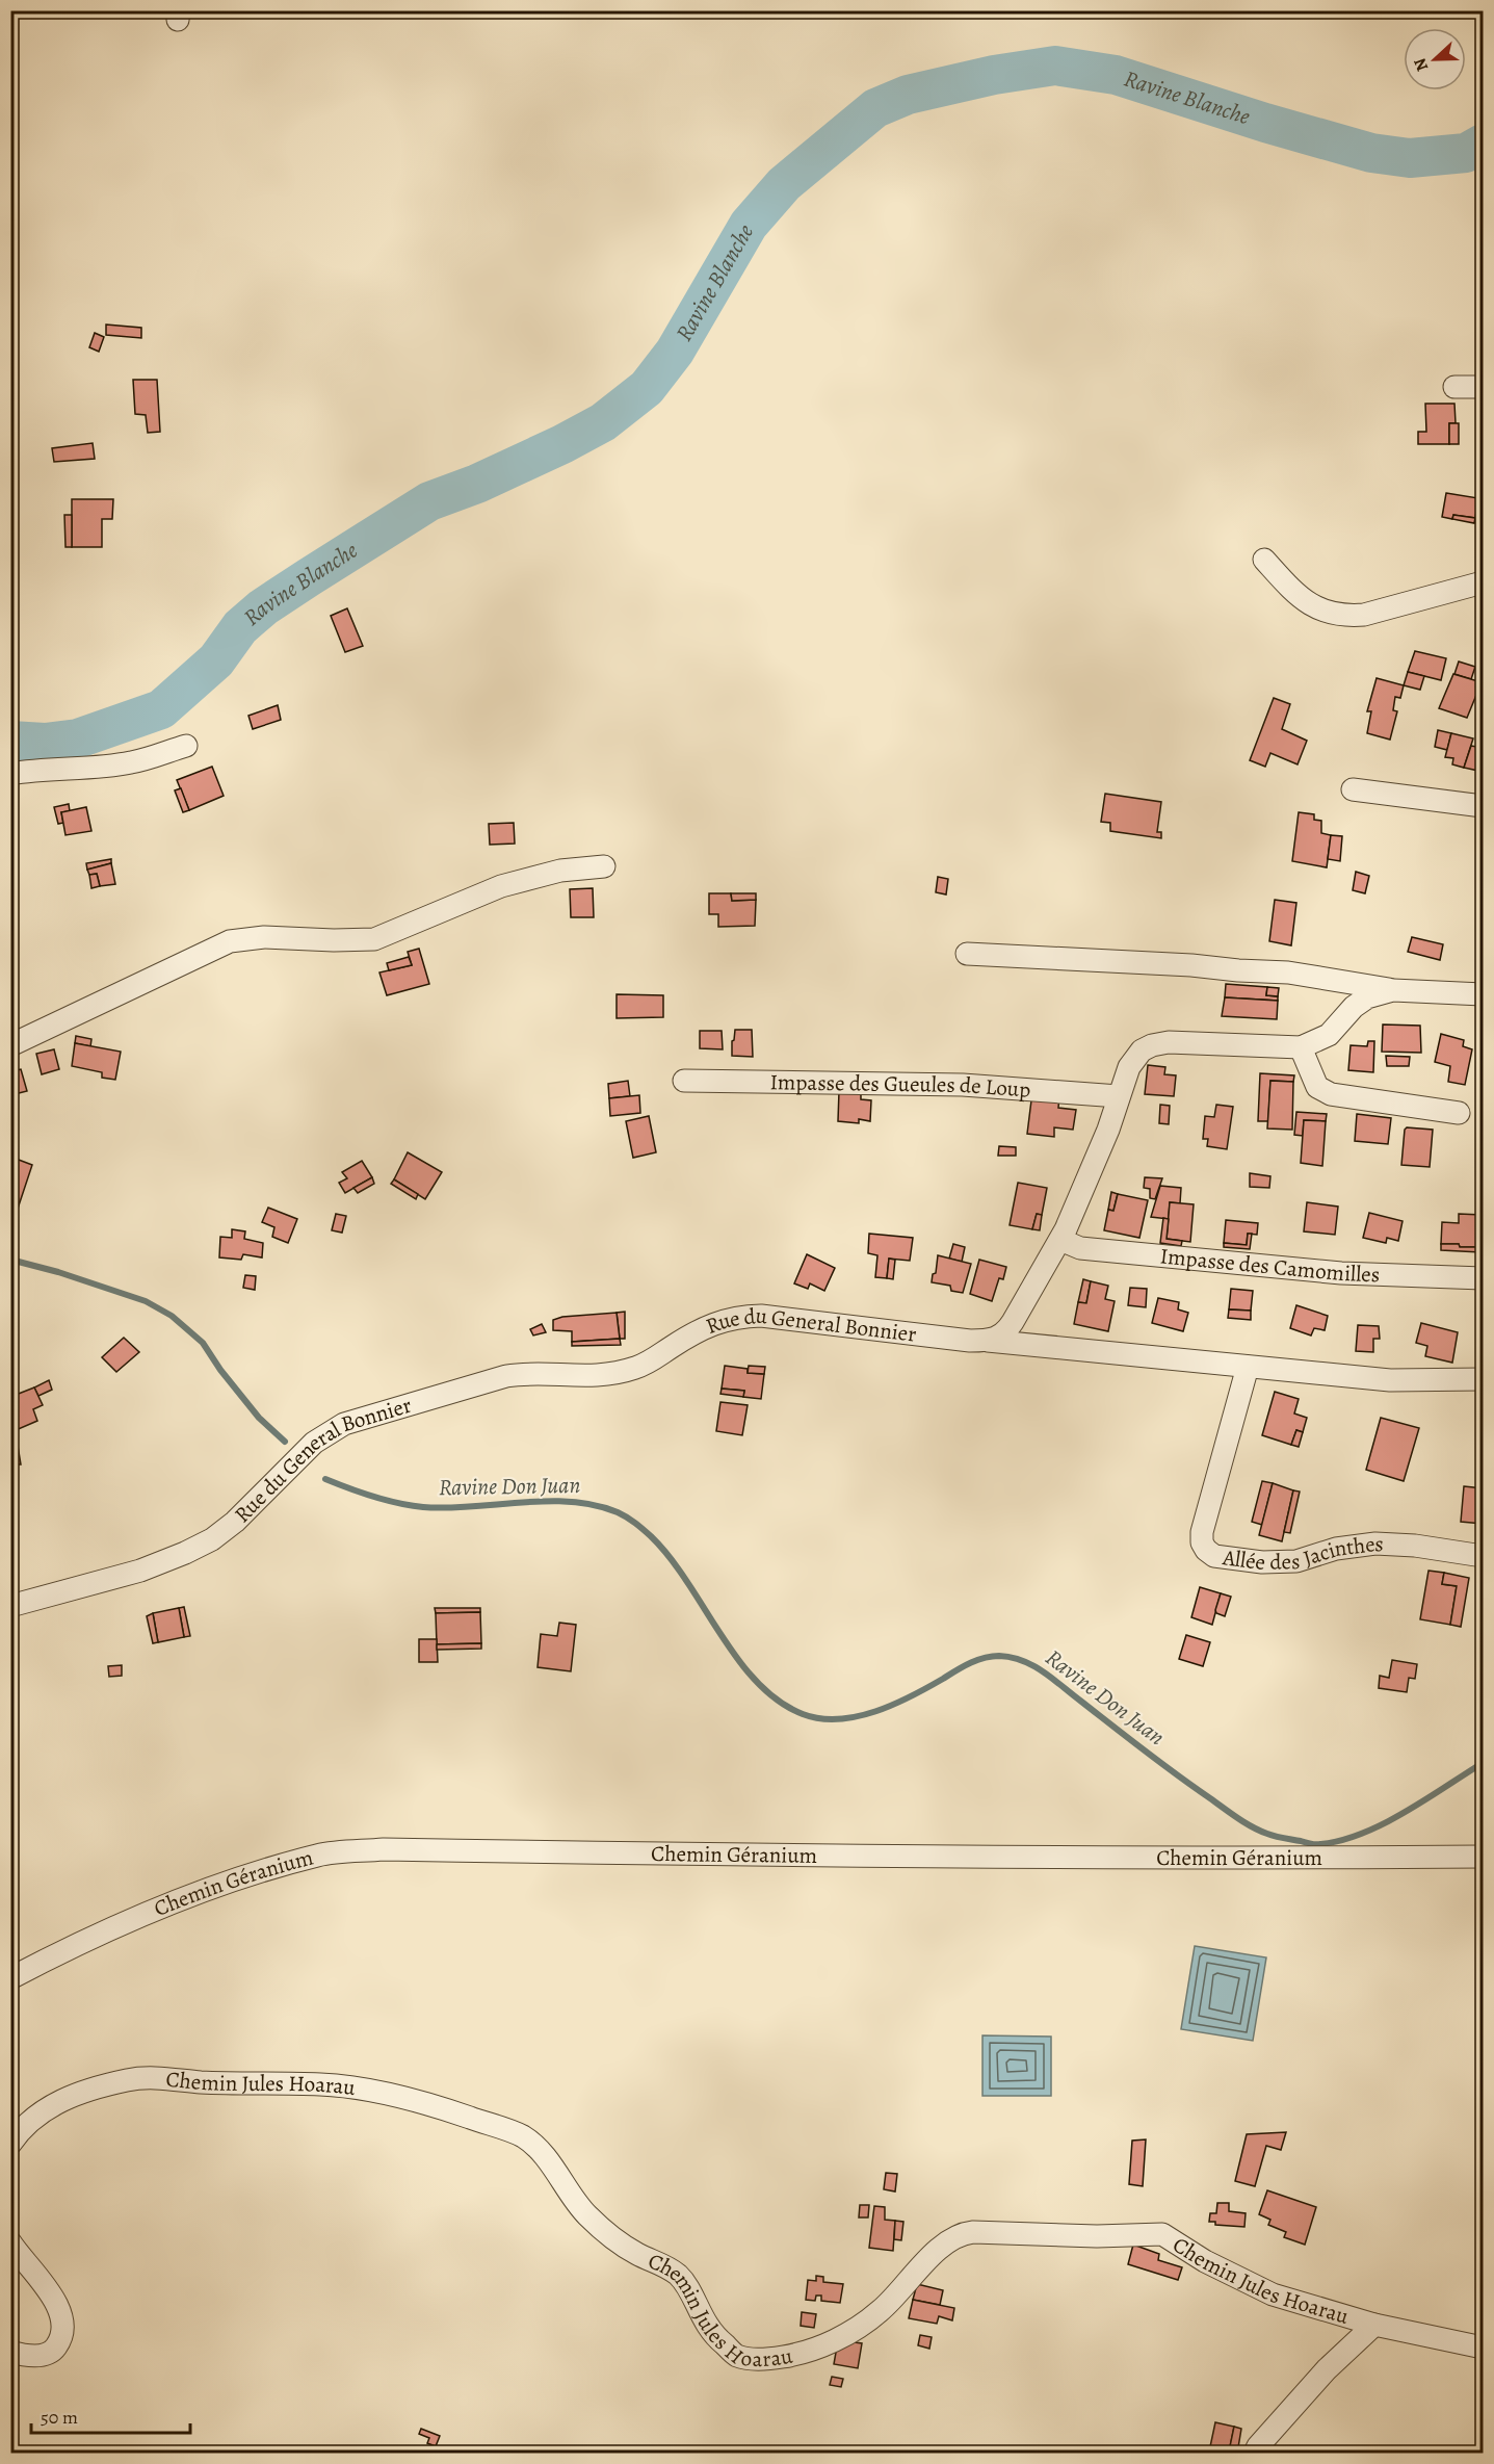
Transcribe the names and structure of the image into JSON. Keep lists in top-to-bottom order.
{
  "streets": {
    "street": [
      "Impasse des Gueules de Loup",
      "Impasse des Camomilles",
      "Rue du General Bonnier",
      "Allée des Jacinthes",
      "Chemin Géranium",
      "Chemin Jules Hoarau"
    ]
  },
  "water": ["Ravine Blanche", "Ravine Don Juan"],
  "scale_bar": "50 m",
  "north": "left"
}
